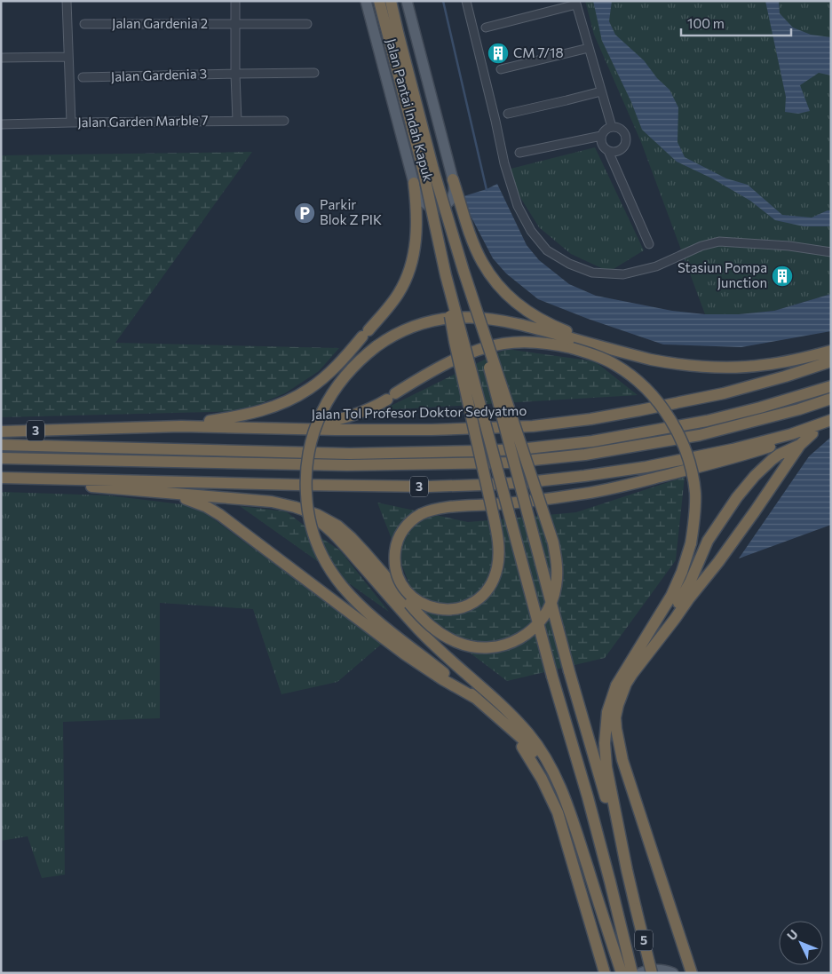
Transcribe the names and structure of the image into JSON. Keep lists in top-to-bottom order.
{
  "streets": {
    "highway": ["Jalan Tol Profesor Doktor Sedyatmo", "3", "5"],
    "main road": ["Jalan Pantai Indah Kapuk"],
    "street": ["Jalan Gardenia 2", "Jalan Gardenia 3", "Jalan Garden Marble 7"]
  },
  "places": {
    "building": ["CM 7/18", "Stasiun Pompa Junction"],
    "parking": ["Parkir Blok Z PIK"]
  },
  "scale_bar": "100 m",
  "north": "top left"
}
